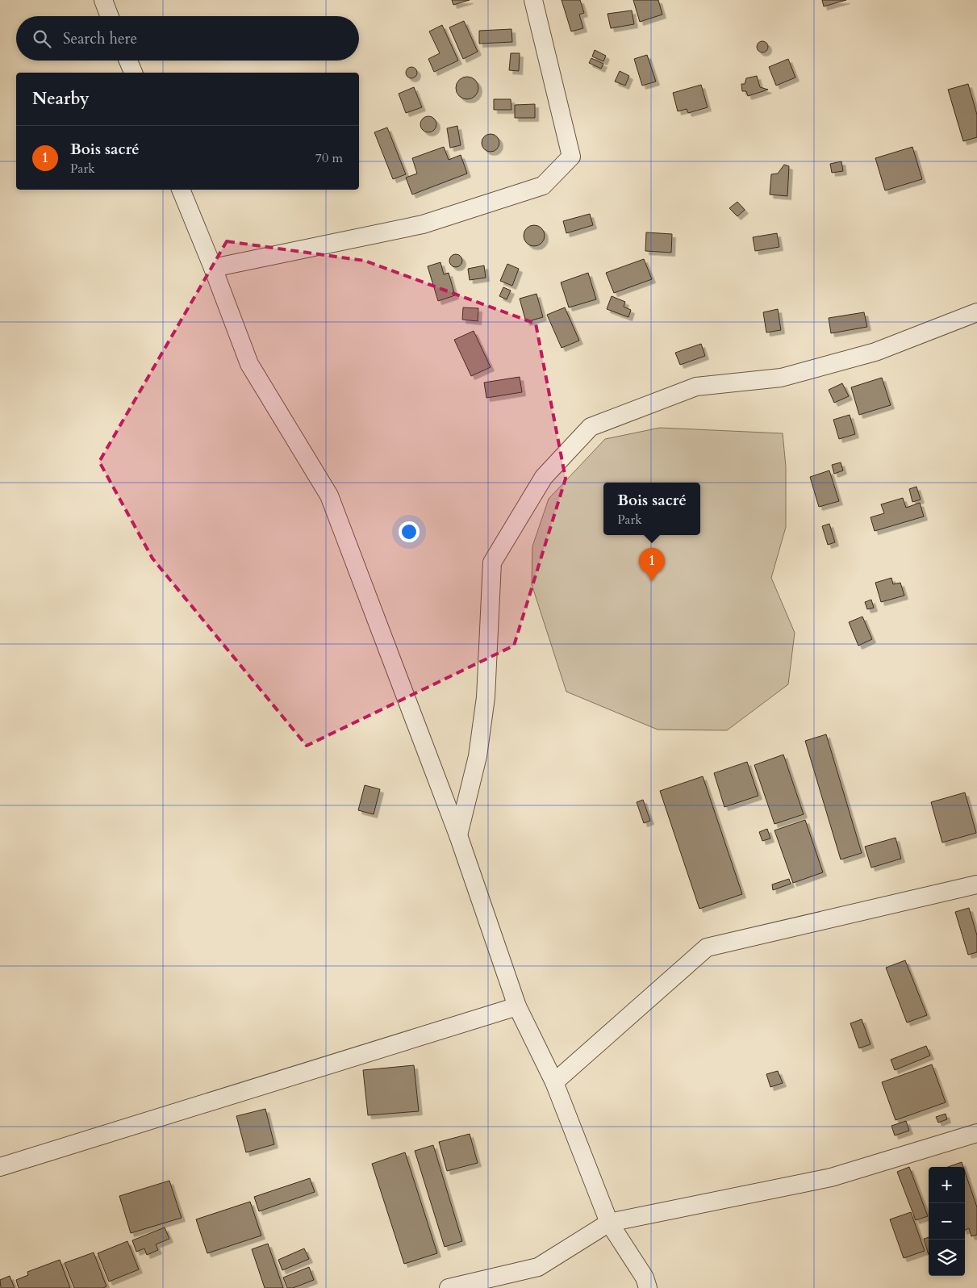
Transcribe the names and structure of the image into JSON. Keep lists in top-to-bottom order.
{
  "page": {
    "search": "Search here",
    "heading": "Nearby",
    "list": [
      {
        "mark": "1",
        "name": "Bois sacré",
        "note": "Park",
        "value": "70 m"
      }
    ],
    "popup": ["Bois sacré", "Park"],
    "pins": "1",
    "map_buttons": ["+", "−"]
  }
}
